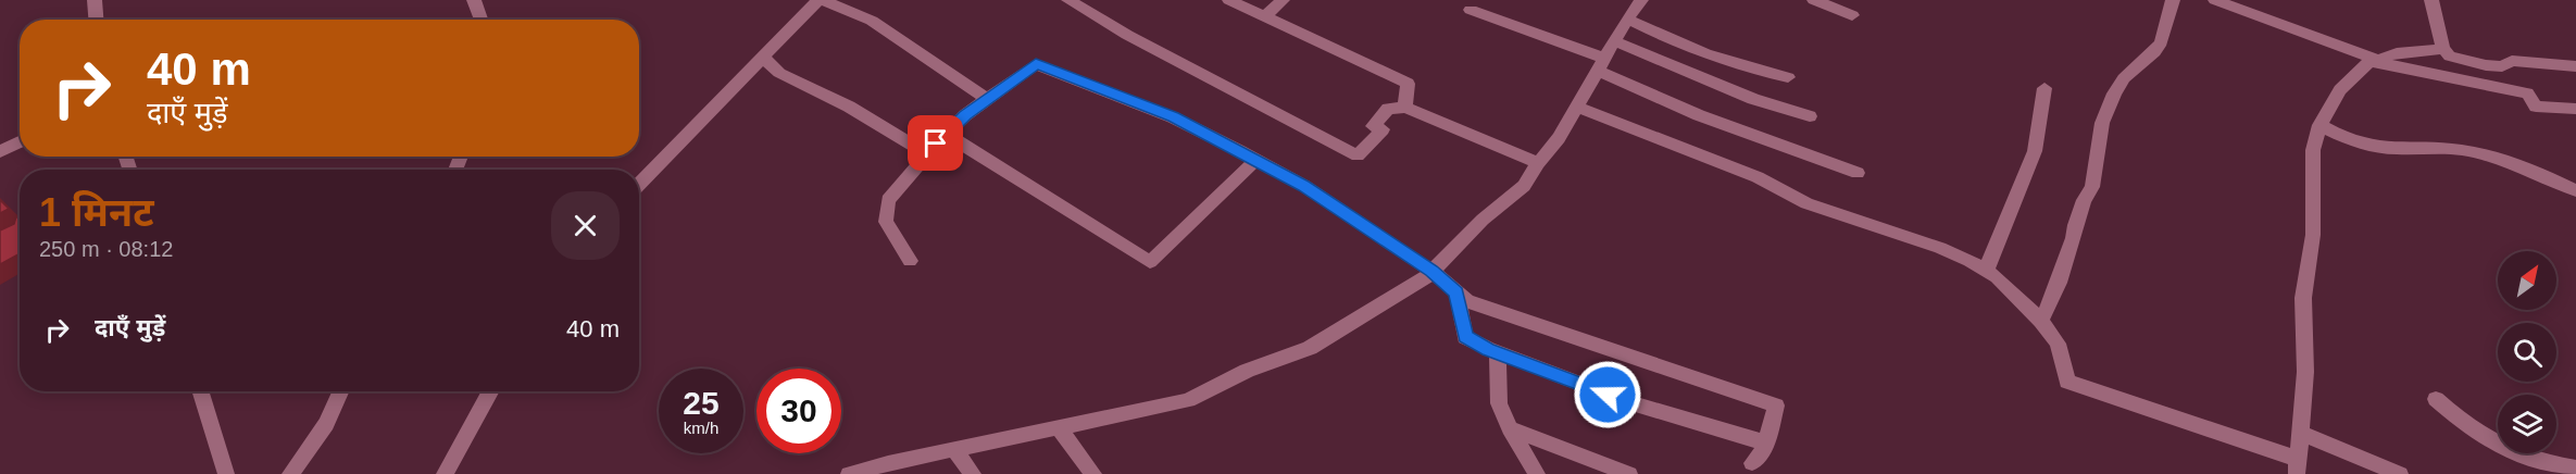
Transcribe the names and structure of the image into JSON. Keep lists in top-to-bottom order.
{
  "north": "top right",
  "page": {
    "turn": ["40 m", "दाएँ मुड़ें"],
    "heading": ["1 मिनट", "250 m · 08:12"],
    "list": [
      {
        "name": "दाएँ मुड़ें",
        "value": "40 m"
      }
    ],
    "speed": "25 km/h",
    "limit": "30"
  }
}
